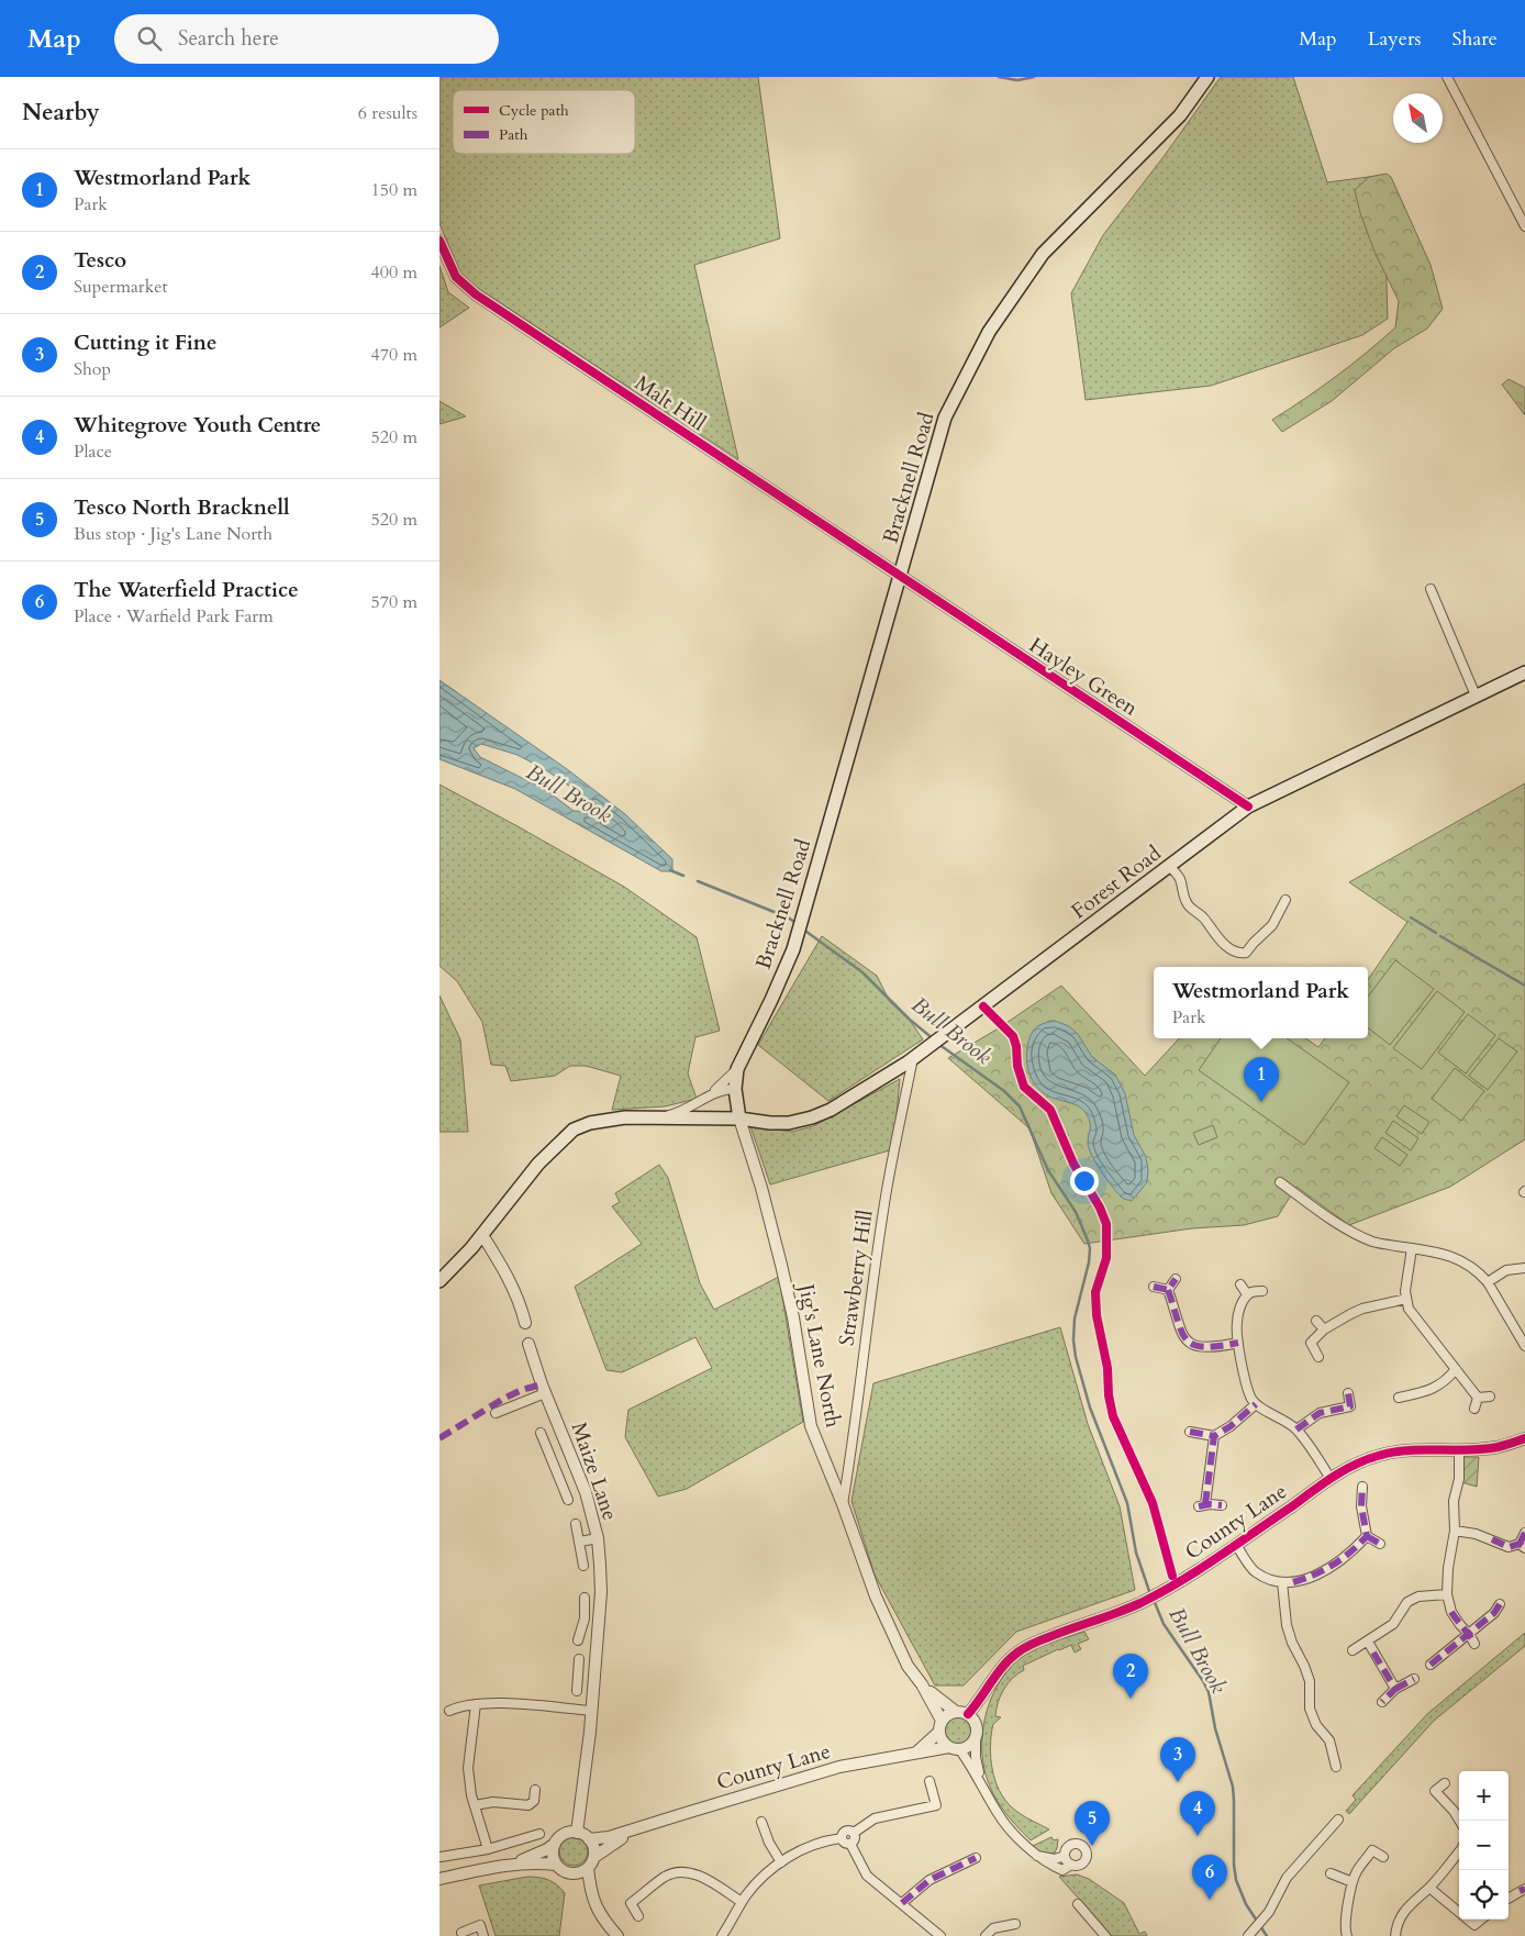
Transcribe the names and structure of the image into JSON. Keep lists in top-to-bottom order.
{
  "streets": {
    "main road": ["Bracknell Road", "Forest Road"],
    "street": [
      "Malt Hill",
      "Hayley Green",
      "Strawberry Hill",
      "Jig's Lane North",
      "Maize Lane",
      "County Lane"
    ]
  },
  "crossings": [
    ["Malt Hill", "Bracknell Road"],
    ["Malt Hill", "Hayley Green"],
    ["Bracknell Road", "Hayley Green"],
    ["Bracknell Road", "Forest Road"],
    ["Bracknell Road", "Jig's Lane North"],
    ["Hayley Green", "Forest Road"],
    ["Forest Road", "Strawberry Hill"],
    ["Forest Road", "Jig's Lane North"],
    ["Strawberry Hill", "Jig's Lane North"],
    ["Jig's Lane North", "County Lane"],
    ["Maize Lane", "County Lane"]
  ],
  "water": ["Bull Brook"],
  "legend": ["Cycle path", "Path"],
  "north": "top left",
  "page": {
    "header": "Map",
    "search": "Search here",
    "nav": ["Map", "Layers", "Share"],
    "heading": ["Nearby", "6 results"],
    "list": [
      {
        "mark": "1",
        "name": "Westmorland Park",
        "note": "Park",
        "value": "150 m"
      },
      {
        "mark": "2",
        "name": "Tesco",
        "note": "Supermarket",
        "value": "400 m"
      },
      {
        "mark": "3",
        "name": "Cutting it Fine",
        "note": "Shop",
        "value": "470 m"
      },
      {
        "mark": "4",
        "name": "Whitegrove Youth Centre",
        "note": "Place",
        "value": "520 m"
      },
      {
        "mark": "5",
        "name": "Tesco North Bracknell",
        "note": "Bus stop · Jig's Lane North",
        "value": "520 m"
      },
      {
        "mark": "6",
        "name": "The Waterfield Practice",
        "note": "Place · Warfield Park Farm",
        "value": "570 m"
      }
    ],
    "popup": ["Westmorland Park", "Park"],
    "pins": [
      "1",
      "2",
      "3",
      "4",
      "5",
      "6"
    ],
    "map_buttons": ["+", "−"]
  }
}
